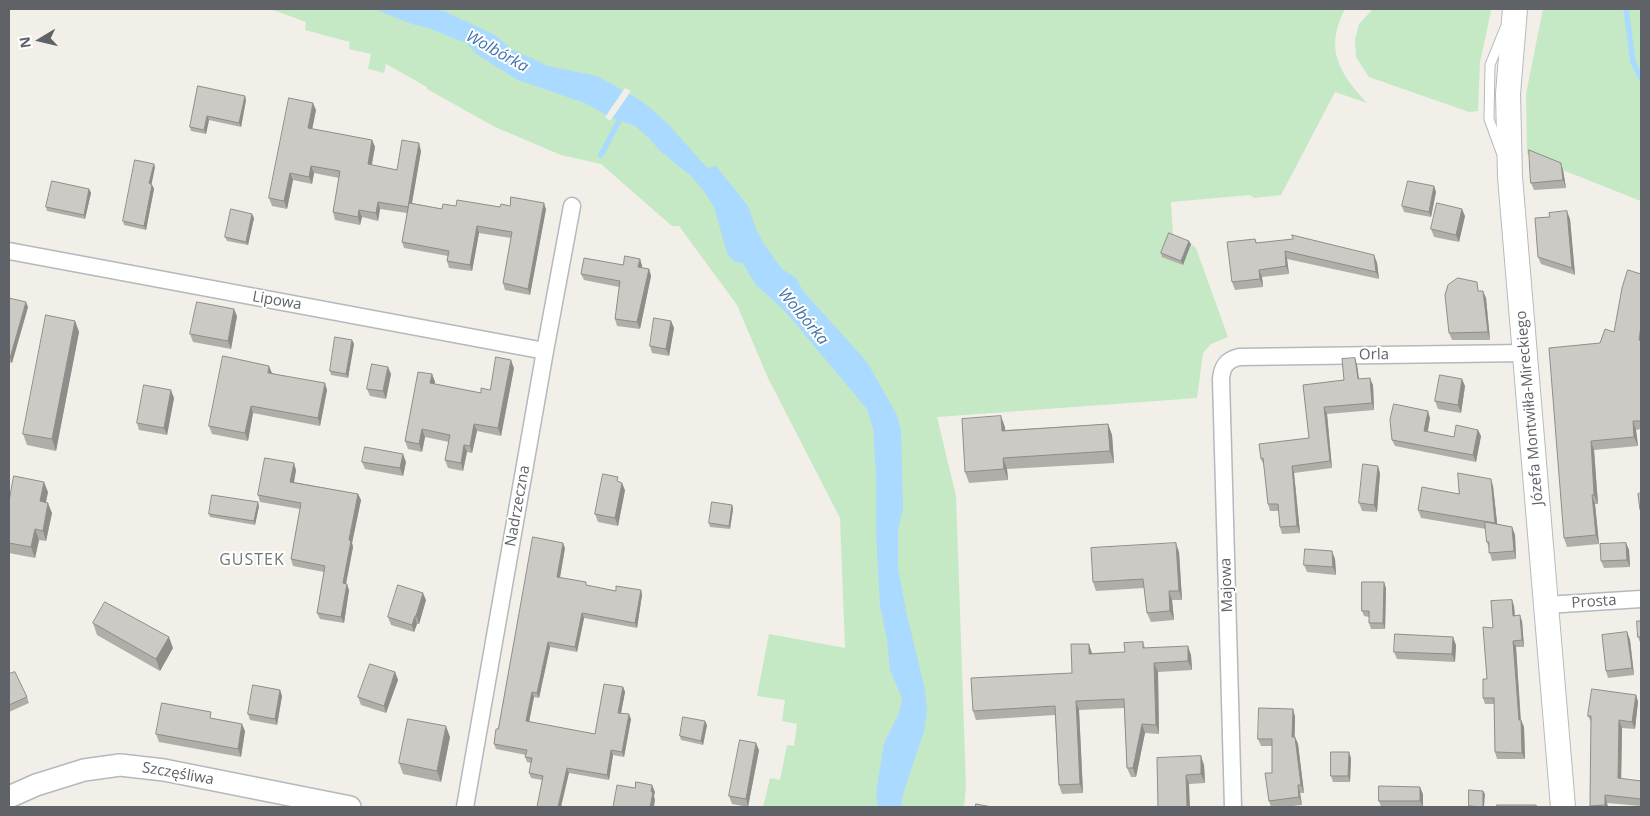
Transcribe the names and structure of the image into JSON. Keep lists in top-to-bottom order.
{
  "streets": {
    "main road": ["Józefa Montwiłła-Mireckiego"],
    "street": [
      "Lipowa",
      "Orla",
      "Nadrzeczna",
      "Majowa",
      "Prosta",
      "Szczęśliwa"
    ]
  },
  "crossings": [
    ["Lipowa", "Nadrzeczna"],
    ["Orla", "Józefa Montwiłła-Mireckiego"],
    ["Orla", "Majowa"],
    ["Józefa Montwiłła-Mireckiego", "Prosta"]
  ],
  "districts": ["GUSTEK"],
  "water": ["Wolbórka"],
  "north": "left"
}
